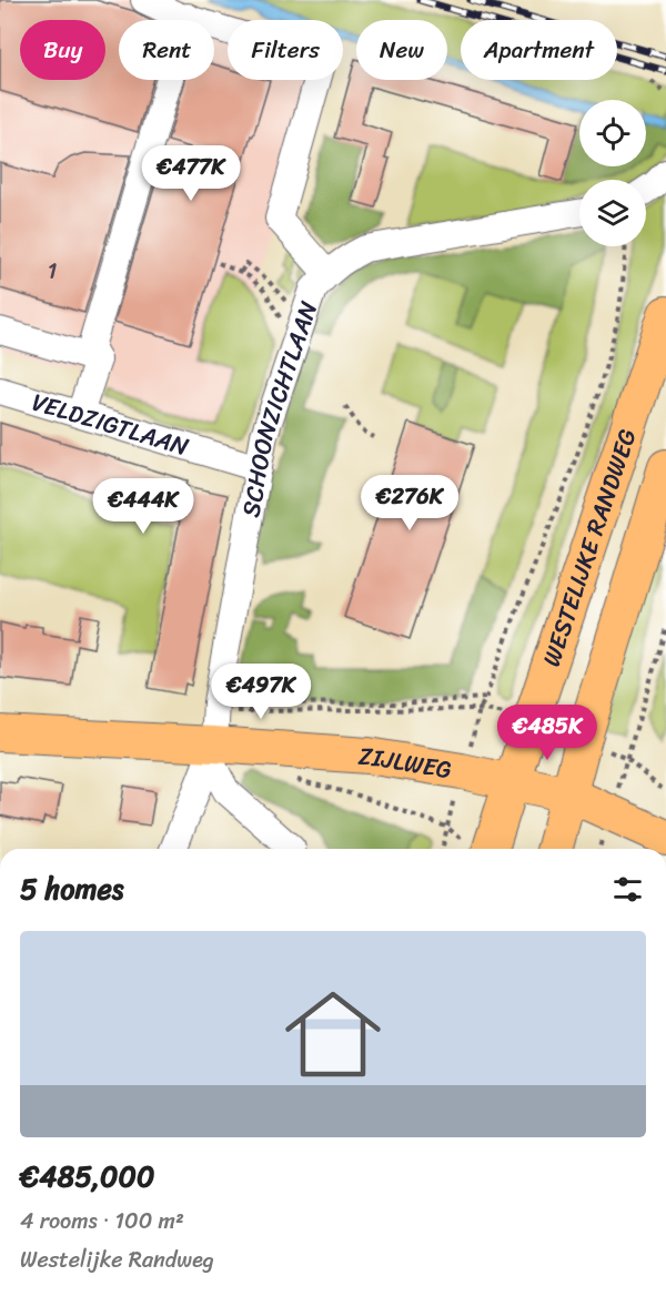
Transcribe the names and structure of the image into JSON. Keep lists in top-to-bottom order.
{
  "streets": {
    "main road": ["WESTELIJKE RANDWEG", "ZIJLWEG"],
    "street": ["SCHOONZICHTLAAN", "VELDZIGTLAAN"]
  },
  "crossings": [
    ["SCHOONZICHTLAAN", "VELDZIGTLAAN"],
    ["SCHOONZICHTLAAN", "ZIJLWEG"],
    ["WESTELIJKE RANDWEG", "ZIJLWEG"]
  ],
  "house_numbers": ["1"],
  "page": {
    "chip": [
      "Buy",
      "Rent",
      "Filters",
      "New",
      "Apartment"
    ],
    "price": [
      "€477K",
      "€276K",
      "€444K",
      "€497K",
      "€485K"
    ],
    "heading": "5 homes",
    "list": [
      {
        "name": "€485,000",
        "note": "4 rooms · 100 m² · Westelijke Randweg"
      }
    ]
  }
}
